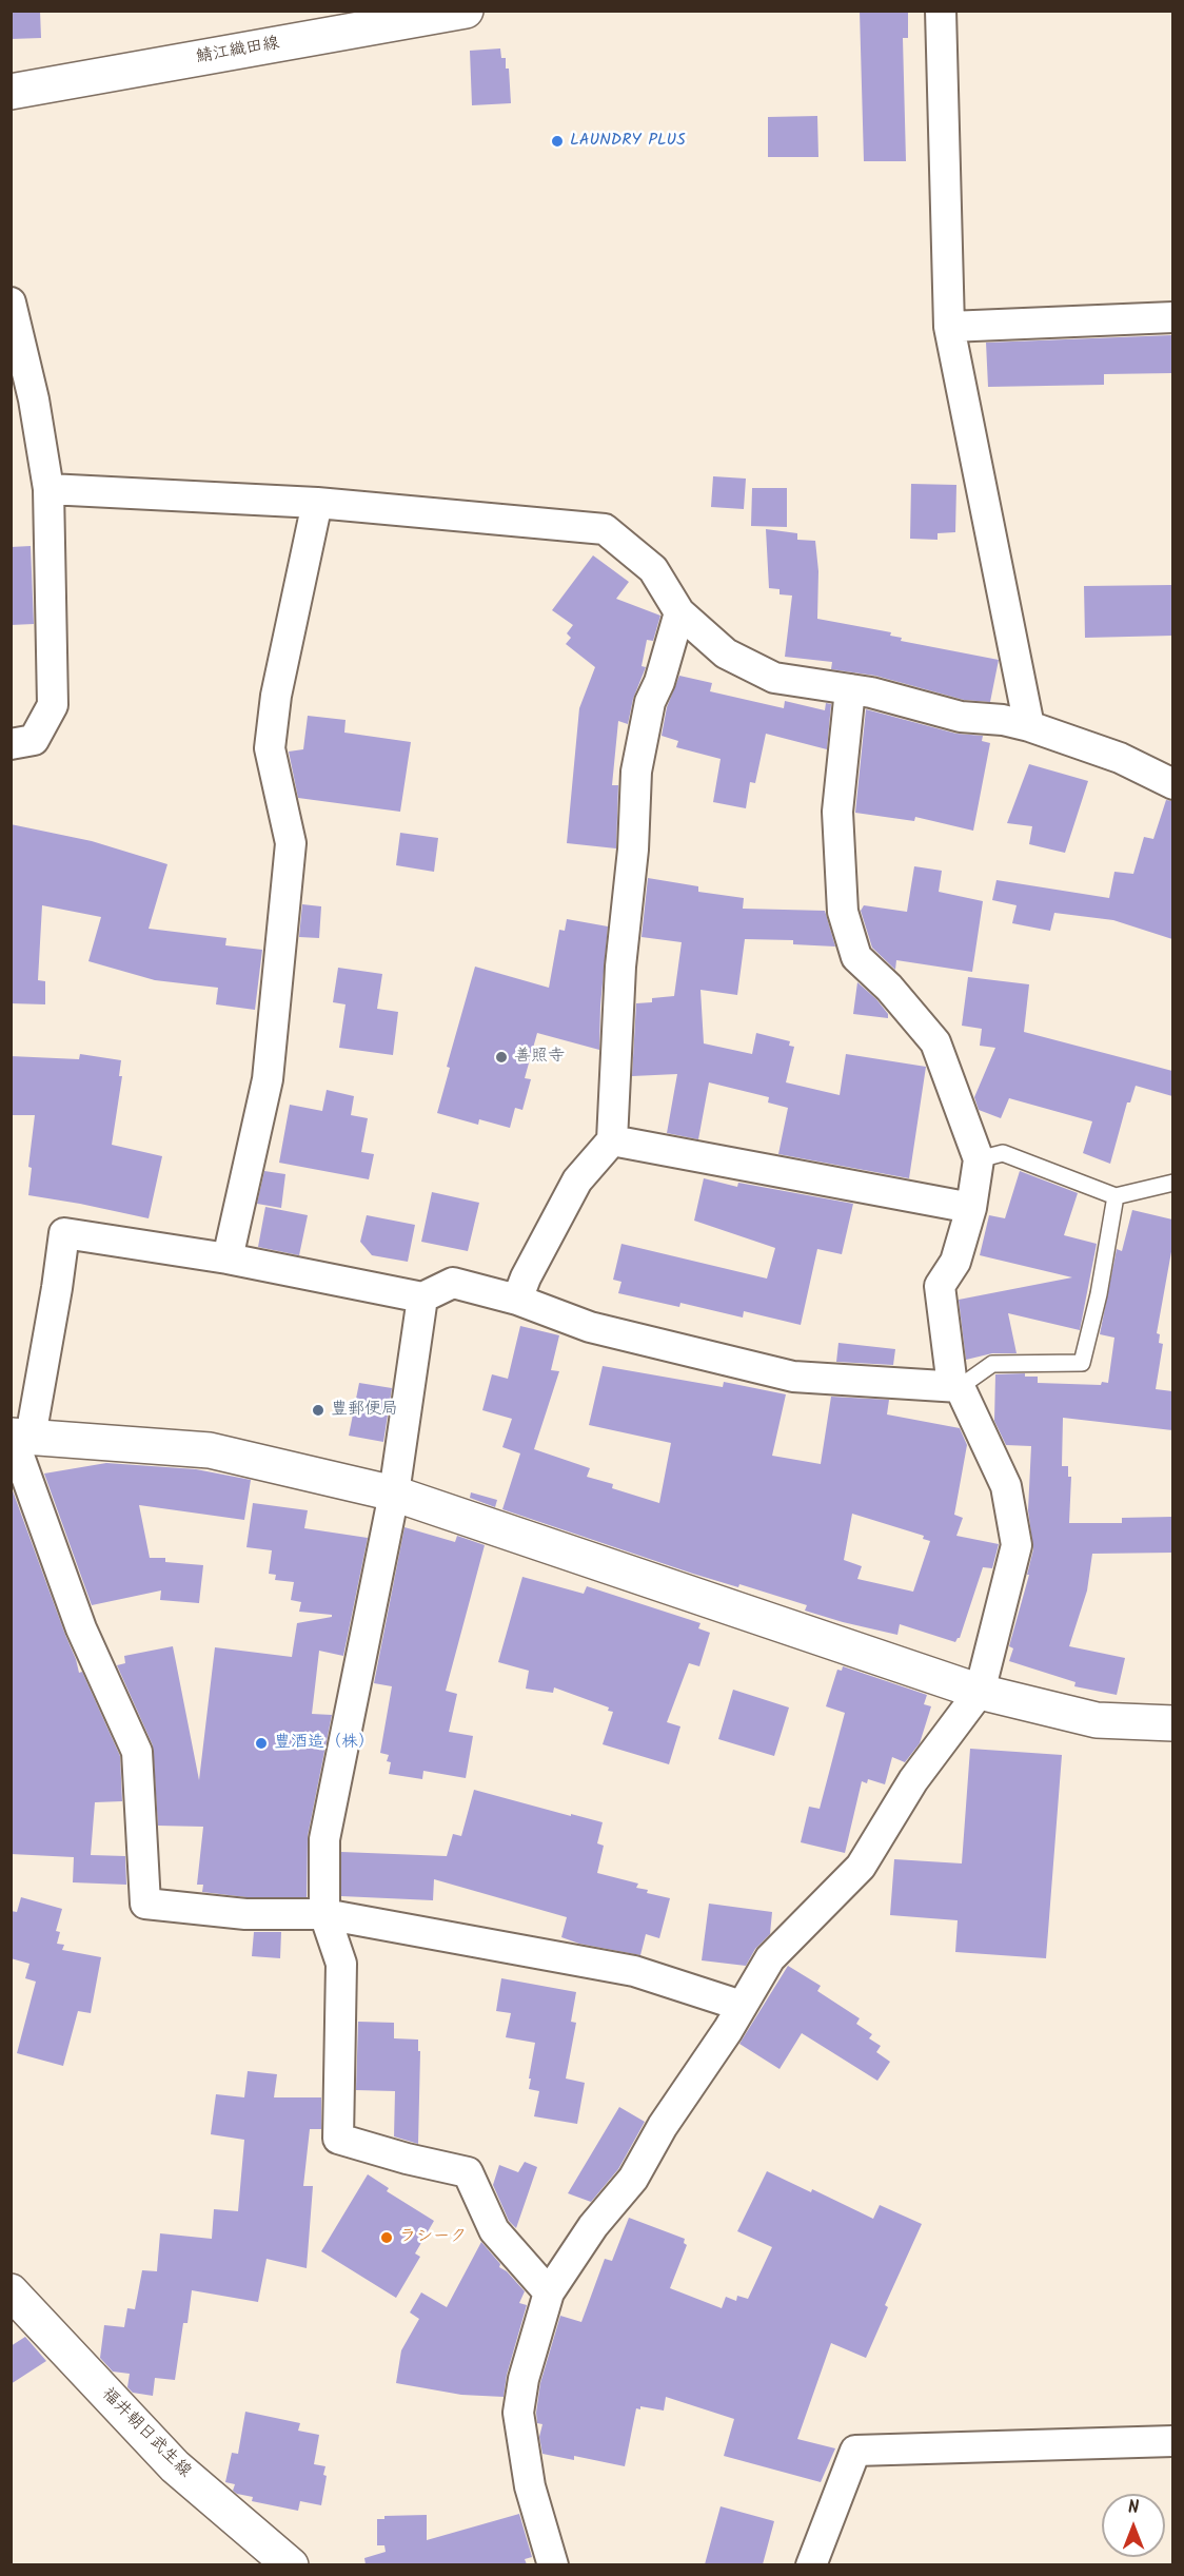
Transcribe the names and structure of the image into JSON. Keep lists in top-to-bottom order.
{
  "streets": {
    "street": ["鯖江織田線", "福井朝日武生線"]
  },
  "places": [
    "LAUNDRY PLUS",
    "善照寺",
    "豊郵便局",
    "豊酒造（株）",
    "ラシーク"
  ],
  "north": "top"
}
